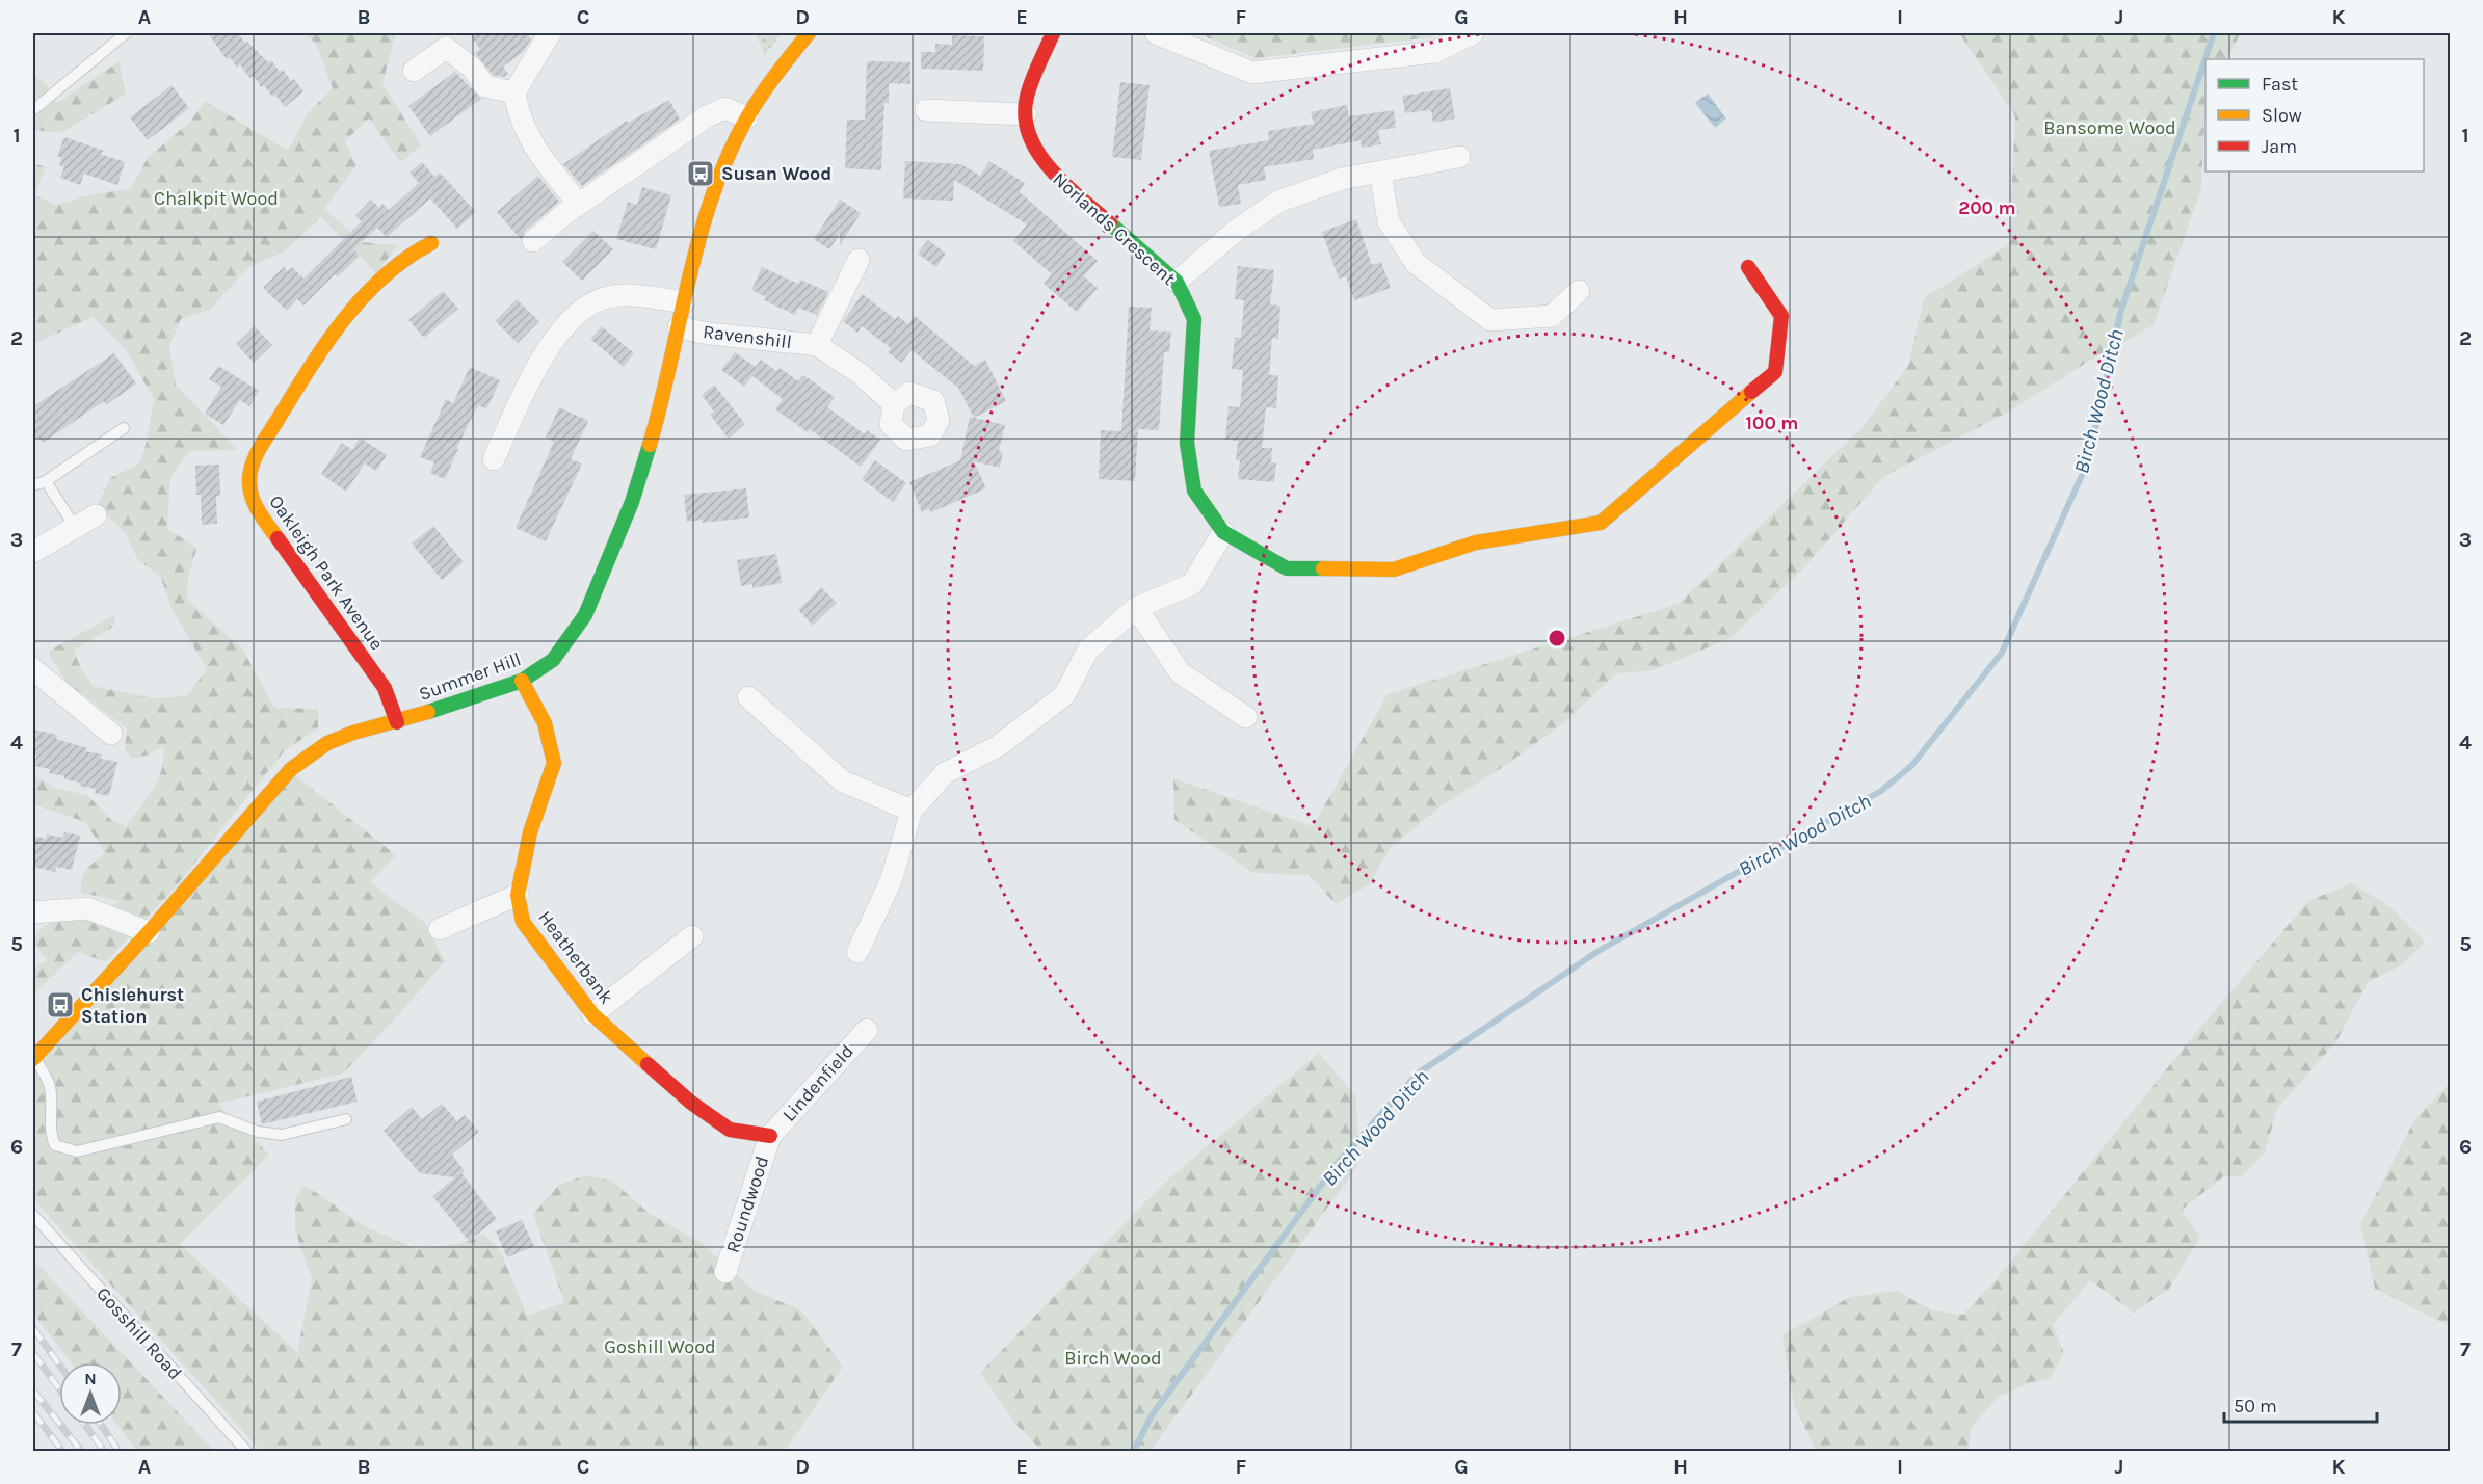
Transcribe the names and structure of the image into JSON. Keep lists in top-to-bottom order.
{
  "streets": {
    "street": [
      "Norlands Crescent",
      "Ravenshill",
      "Oakleigh Park Avenue",
      "Summer Hill",
      "Heatherbank",
      "Lindenfield",
      "Roundwood"
    ],
    "lane": ["Gosshill Road"]
  },
  "crossings": [
    ["Ravenshill", "Summer Hill"],
    ["Oakleigh Park Avenue", "Summer Hill"],
    ["Summer Hill", "Heatherbank"],
    ["Heatherbank", "Lindenfield"],
    ["Heatherbank", "Roundwood"],
    ["Lindenfield", "Roundwood"]
  ],
  "water": ["Birch Wood Ditch"],
  "parks": [
    "Bansome Wood",
    "Chalkpit Wood",
    "Goshill Wood",
    "Birch Wood"
  ],
  "places": {
    "bus stop": ["Susan Wood", "Chislehurst Station"]
  },
  "legend": ["Fast", "Slow", "Jam"],
  "scale_bar": "50 m",
  "north": "top",
  "grid": {
    "columns": [
      "A",
      "B",
      "C",
      "D",
      "E",
      "F",
      "G",
      "H",
      "I",
      "J",
      "K"
    ],
    "rows": [
      "1",
      "2",
      "3",
      "4",
      "5",
      "6",
      "7"
    ]
  },
  "rings": ["200 m", "100 m"]
}
